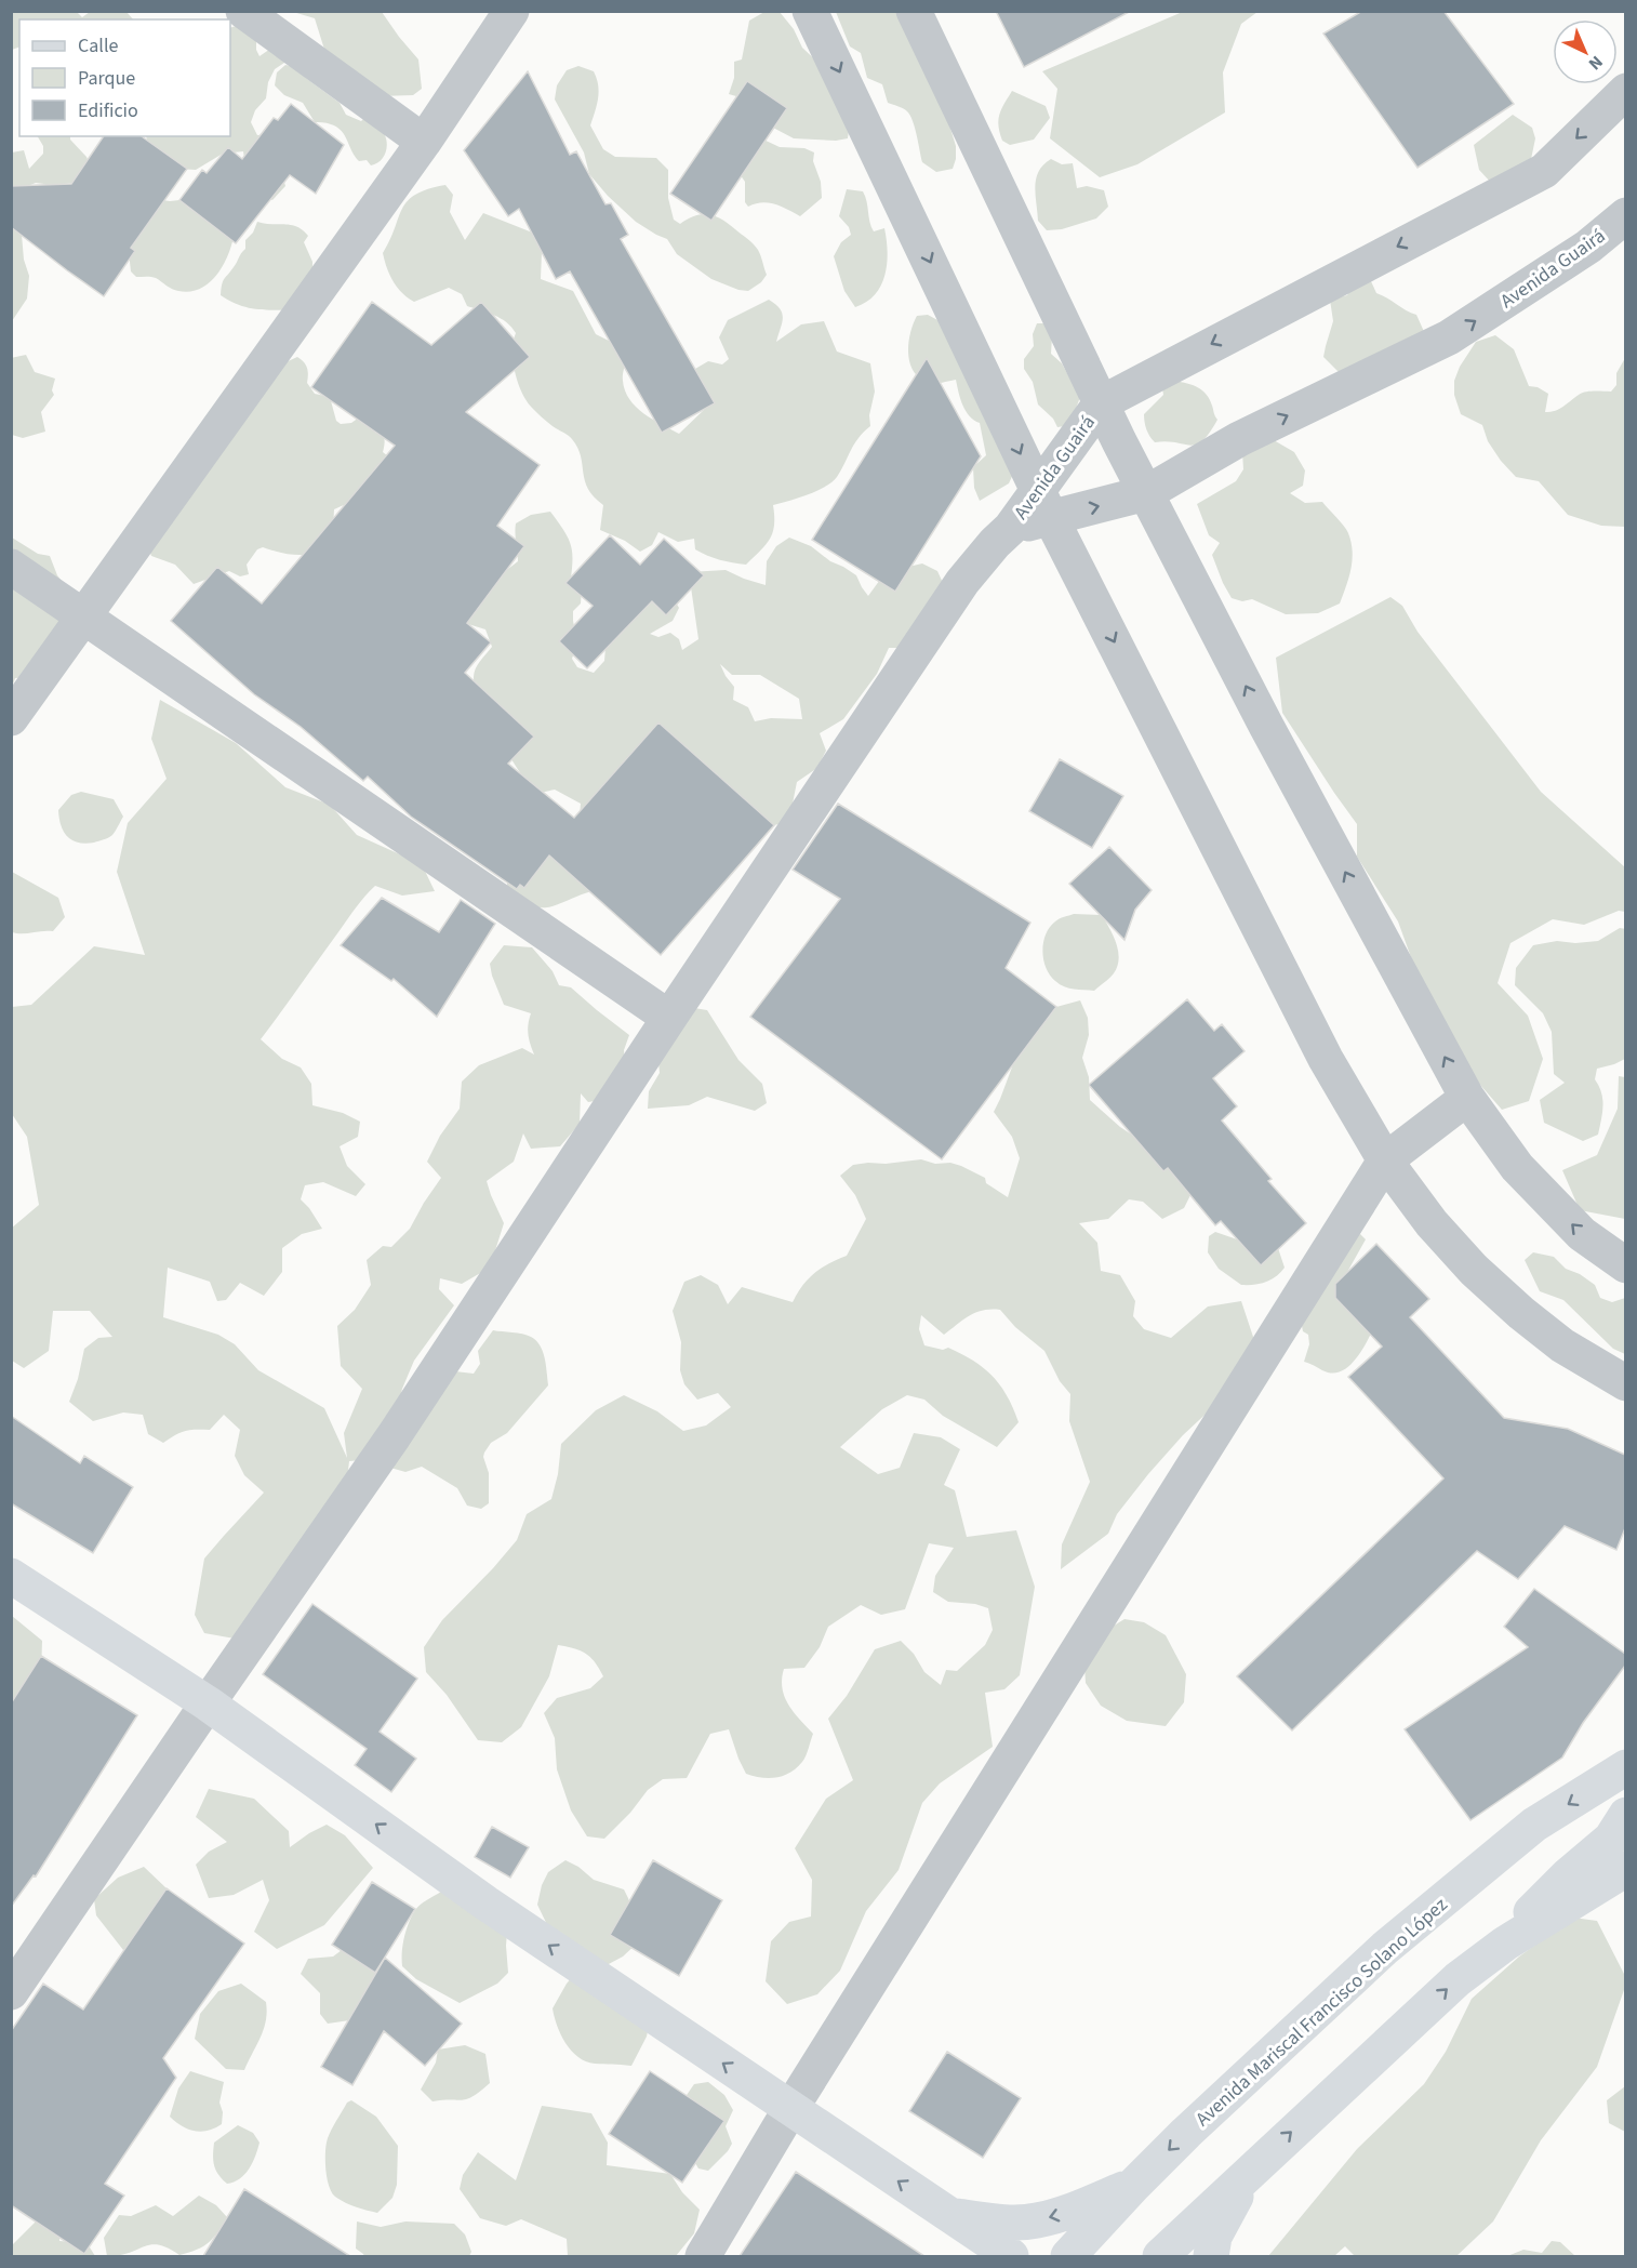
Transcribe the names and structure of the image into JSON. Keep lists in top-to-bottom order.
{
  "streets": {
    "main road": ["Avenida Mariscal Francisco Solano López"],
    "street": ["Avenida Guairá"]
  },
  "legend": ["Calle", "Parque", "Edificio"],
  "north": "bottom right"
}
